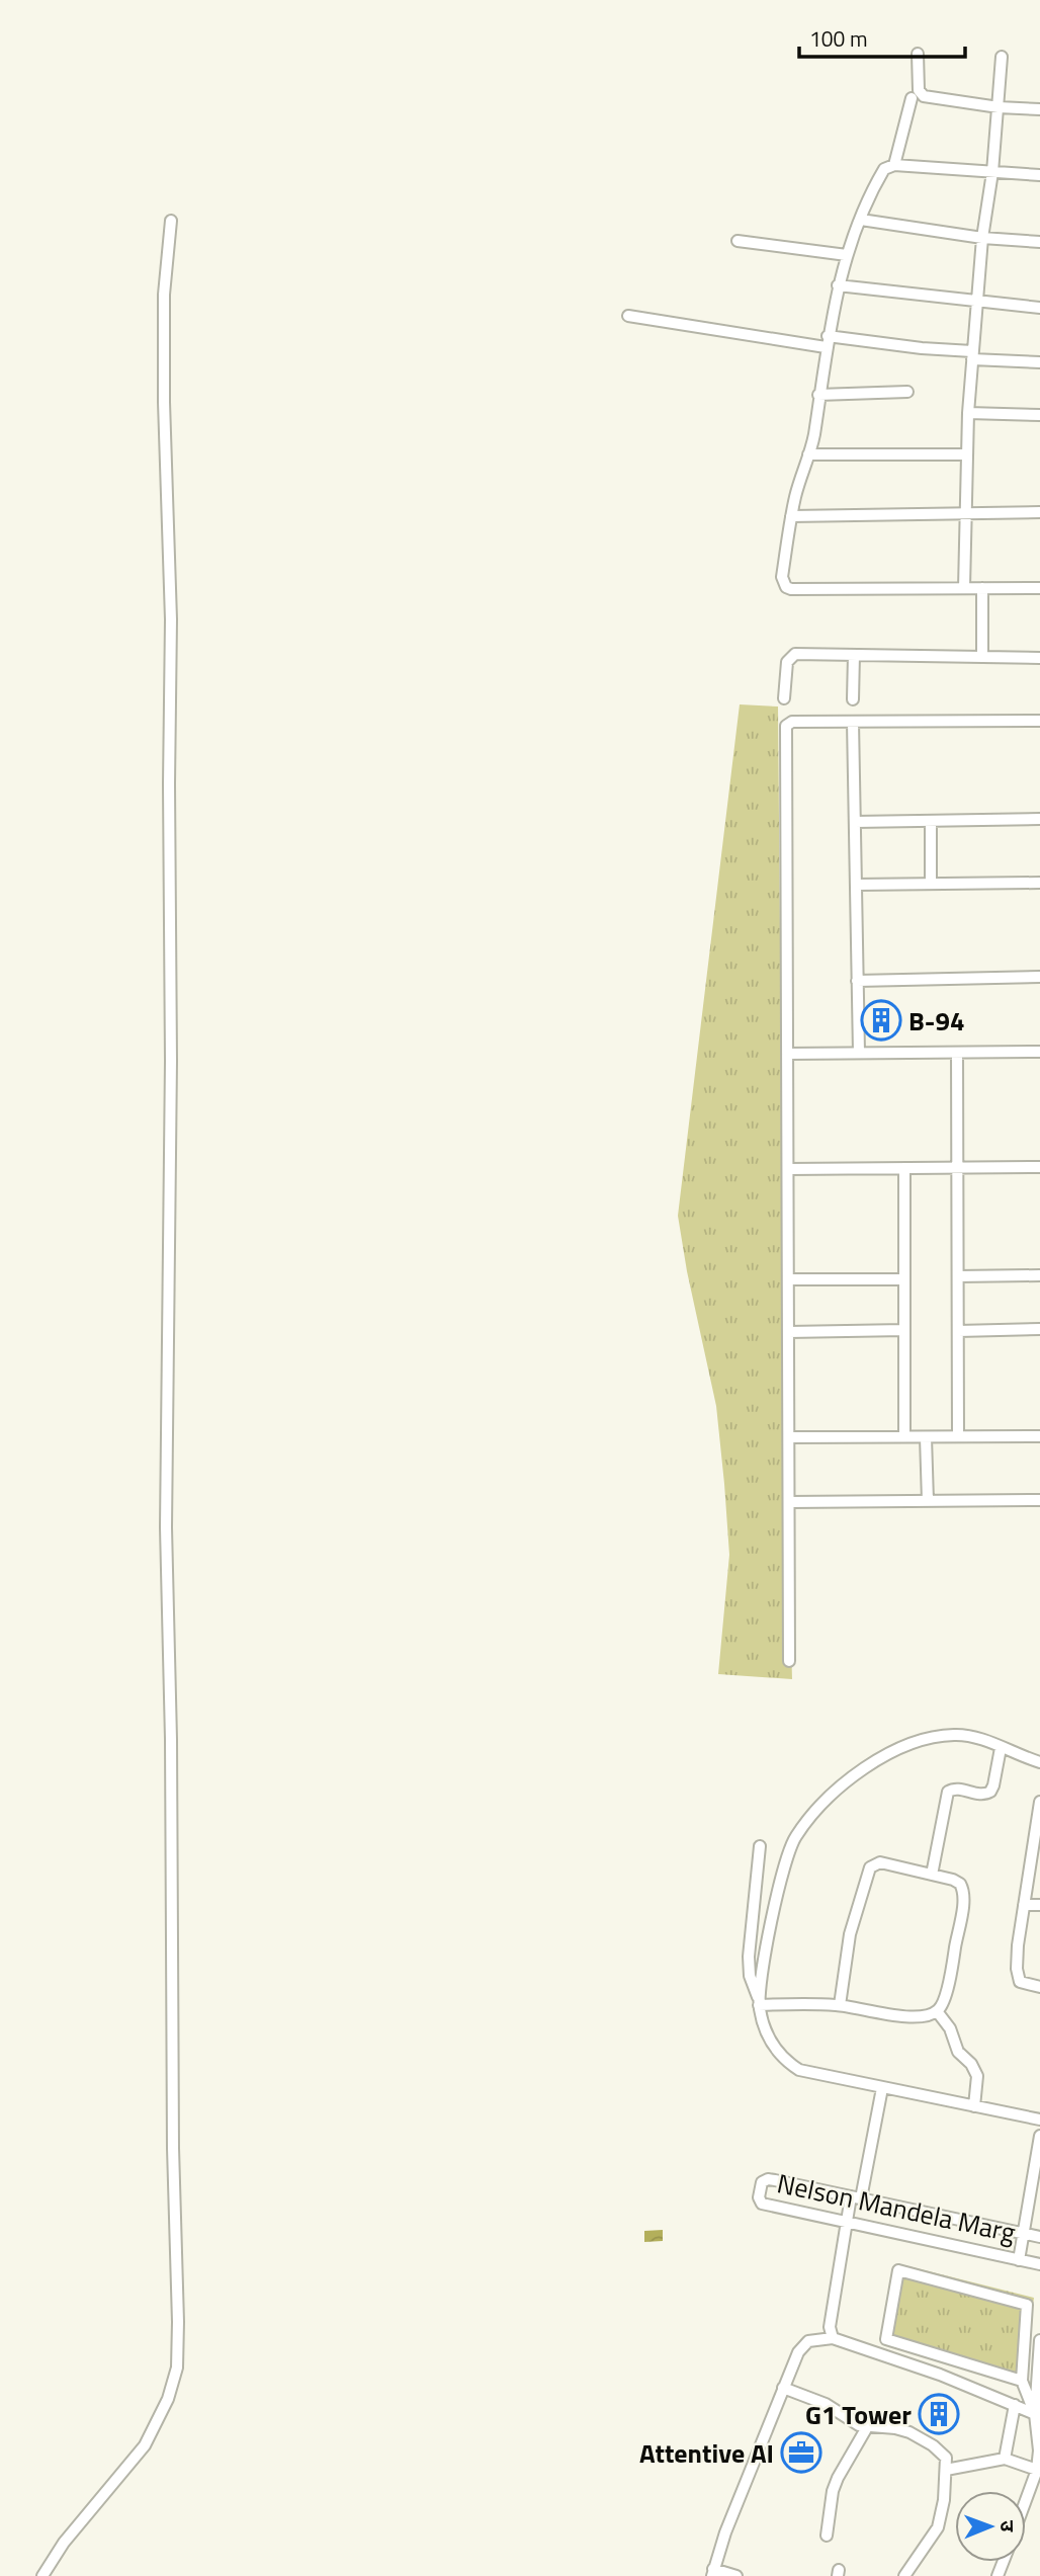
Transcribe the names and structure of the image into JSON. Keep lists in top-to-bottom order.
{
  "streets": {
    "street": ["Nelson Mandela Marg"]
  },
  "places": {
    "building": ["B-94", "G1 Tower"],
    "office": ["Attentive AI"]
  },
  "scale_bar": "100 m",
  "north": "right"
}
